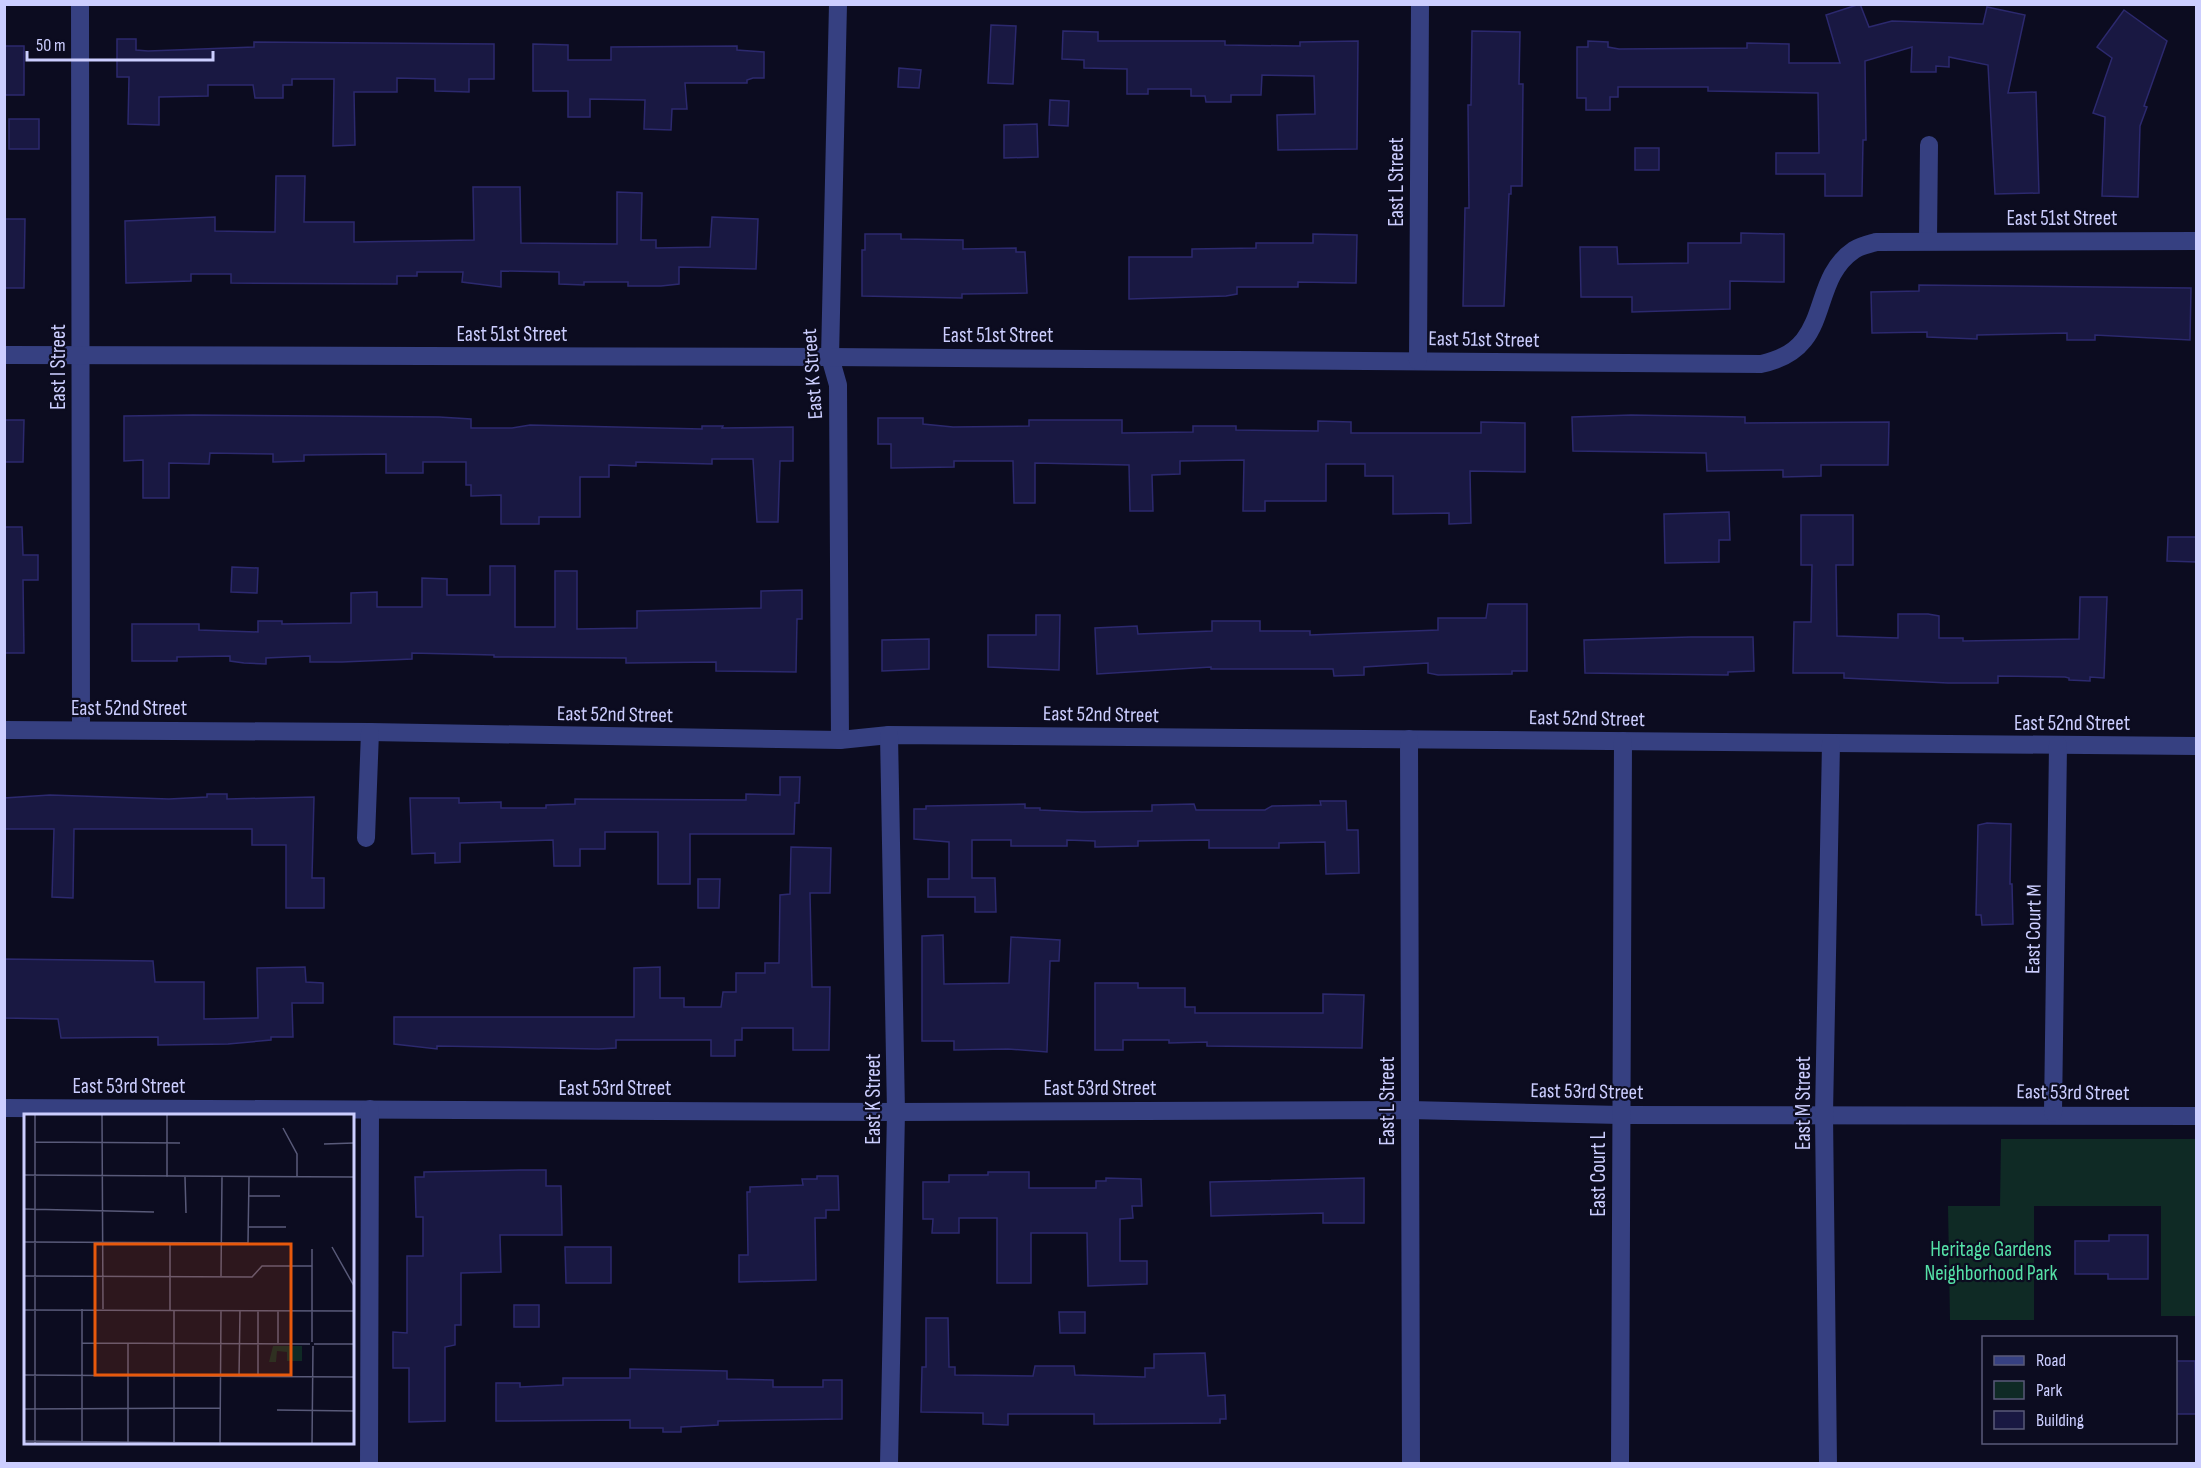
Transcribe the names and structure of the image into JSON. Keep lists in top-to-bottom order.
{
  "streets": {
    "street": [
      "East L Street",
      "East 51st Street",
      "East I Street",
      "East K Street",
      "East 52nd Street",
      "East Court M",
      "East 53rd Street",
      "East M Street",
      "East Court L"
    ]
  },
  "crossings": [
    ["East L Street", "East 51st Street"],
    ["East L Street", "East 52nd Street"],
    ["East L Street", "East 53rd Street"],
    ["East 51st Street", "East I Street"],
    ["East 51st Street", "East K Street"],
    ["East I Street", "East 52nd Street"],
    ["East K Street", "East 52nd Street"],
    ["East K Street", "East 53rd Street"],
    ["East 52nd Street", "East Court M"],
    ["East 52nd Street", "East M Street"],
    ["East 52nd Street", "East Court L"],
    ["East Court M", "East 53rd Street"],
    ["East 53rd Street", "East M Street"],
    ["East 53rd Street", "East Court L"]
  ],
  "parks": ["Heritage Gardens Neighborhood Park"],
  "legend": ["Road", "Park", "Building"],
  "scale_bar": "50 m"
}
